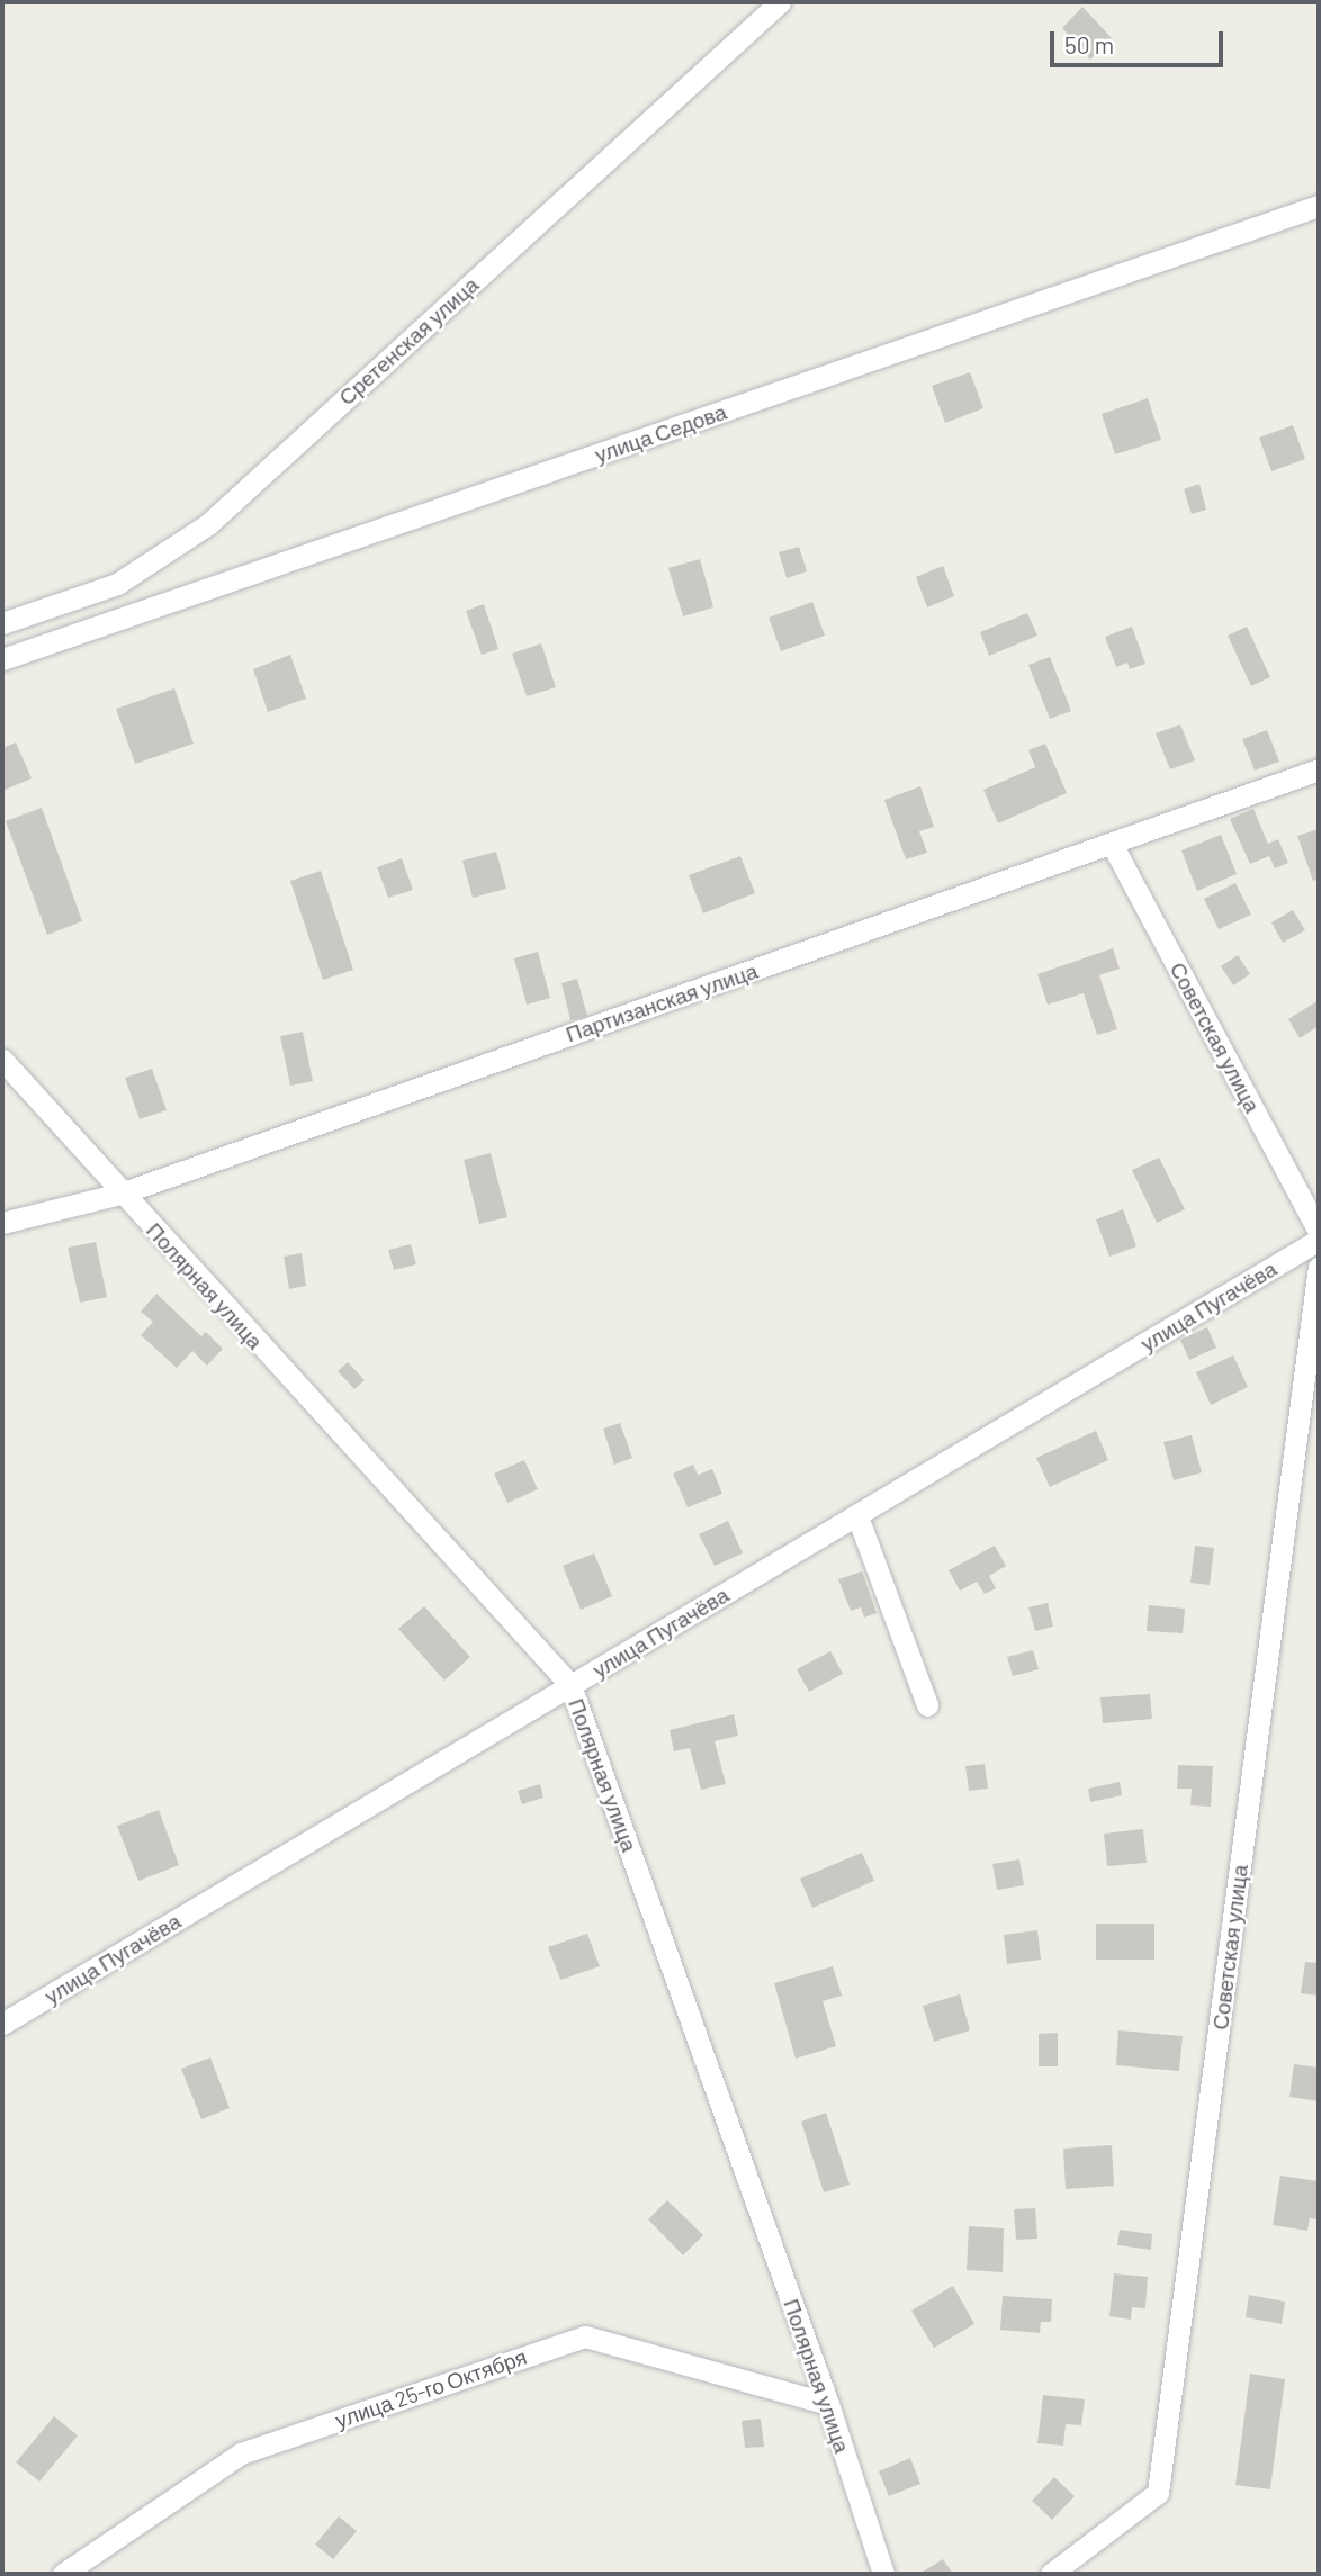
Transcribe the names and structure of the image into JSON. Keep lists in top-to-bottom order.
{
  "streets": {
    "street": [
      "Сретенская улица",
      "улица Седова",
      "Партизанская улица",
      "Советская улица",
      "Полярная улица",
      "улица Пугачёва",
      "улица 25-го Октября"
    ]
  },
  "crossings": [
    ["Партизанская улица", "Советская улица"],
    ["Партизанская улица", "Полярная улица"],
    ["Полярная улица", "улица Пугачёва"],
    ["Полярная улица", "улица 25-го Октября"]
  ],
  "scale_bar": "50 m"
}
